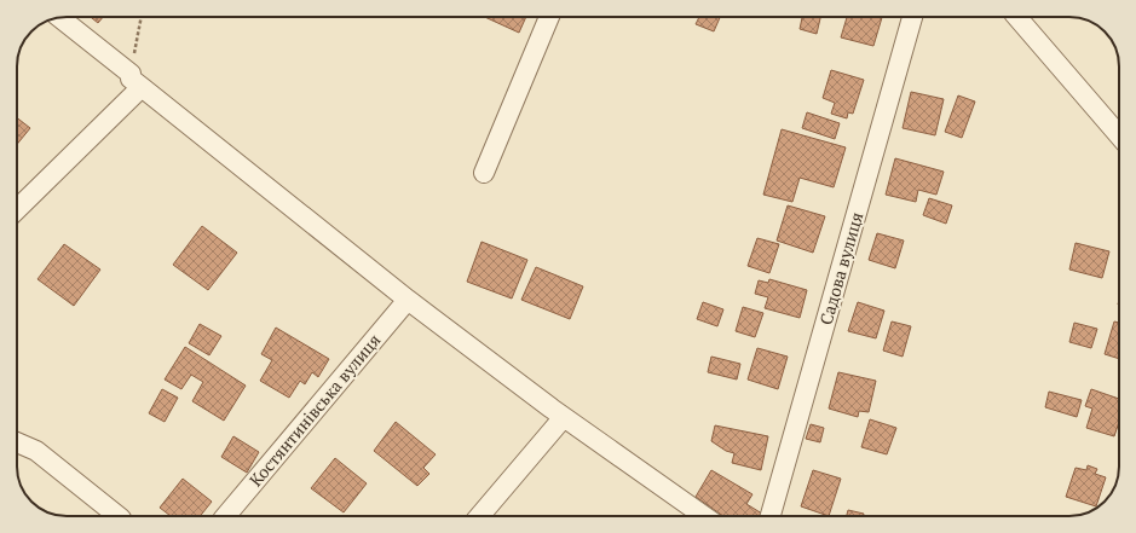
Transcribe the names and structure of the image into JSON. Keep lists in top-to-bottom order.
{
  "streets": {
    "street": ["Садова вулиця", "Костянтинівська вулиця"]
  }
}
